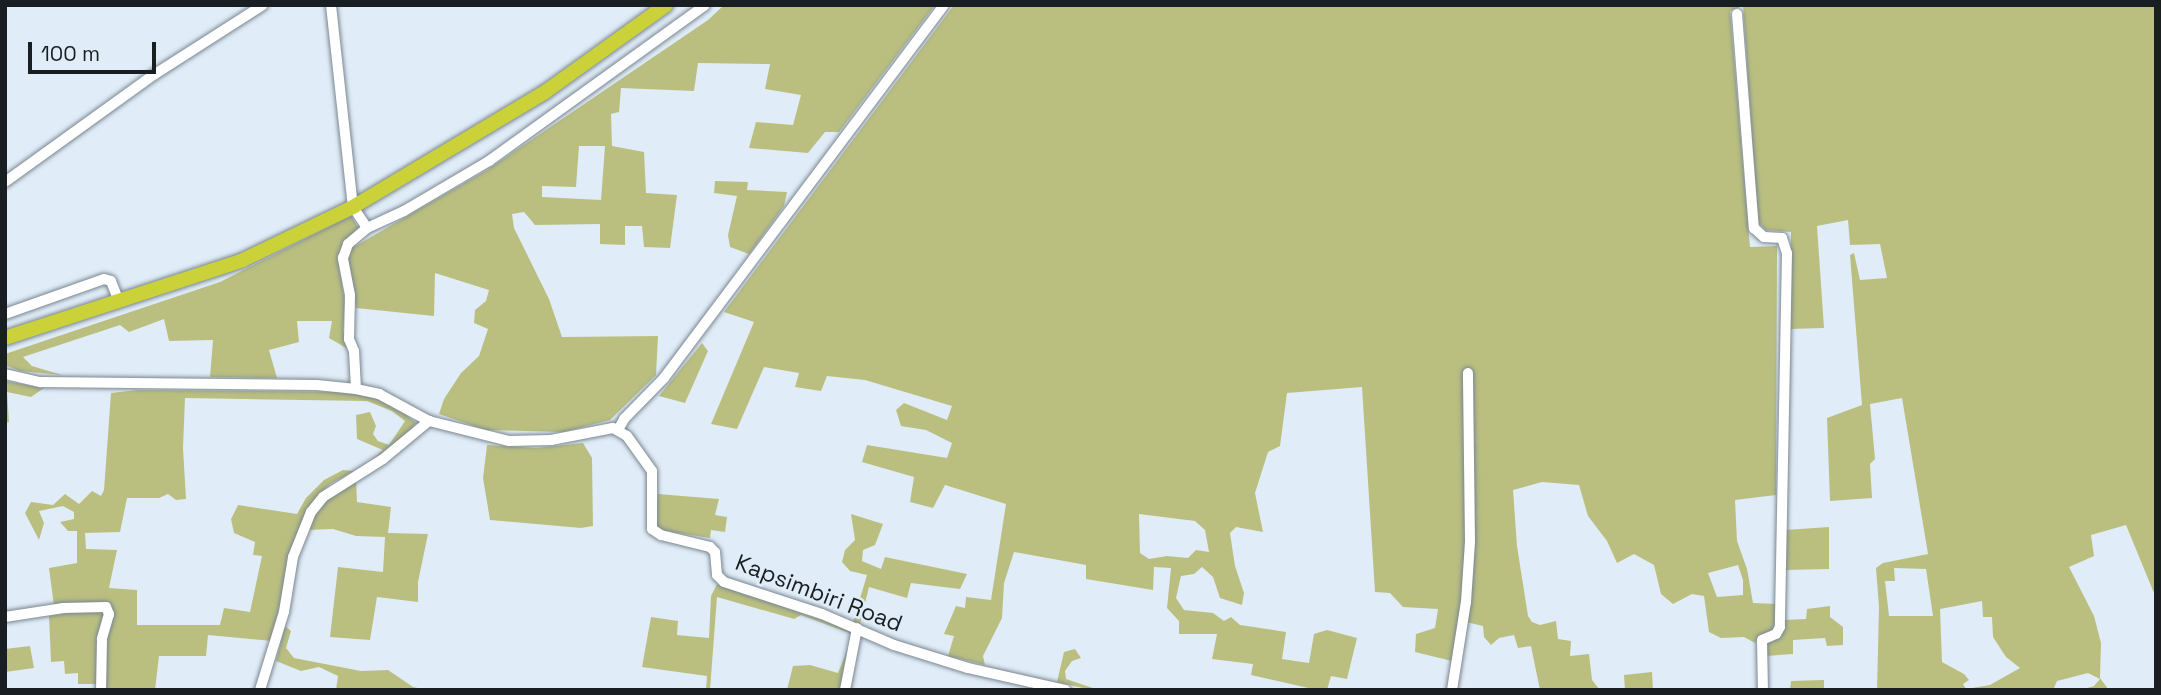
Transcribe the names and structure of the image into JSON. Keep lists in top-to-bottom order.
{
  "streets": {
    "street": ["Kapsimbiri Road"]
  },
  "scale_bar": "100 m"
}
